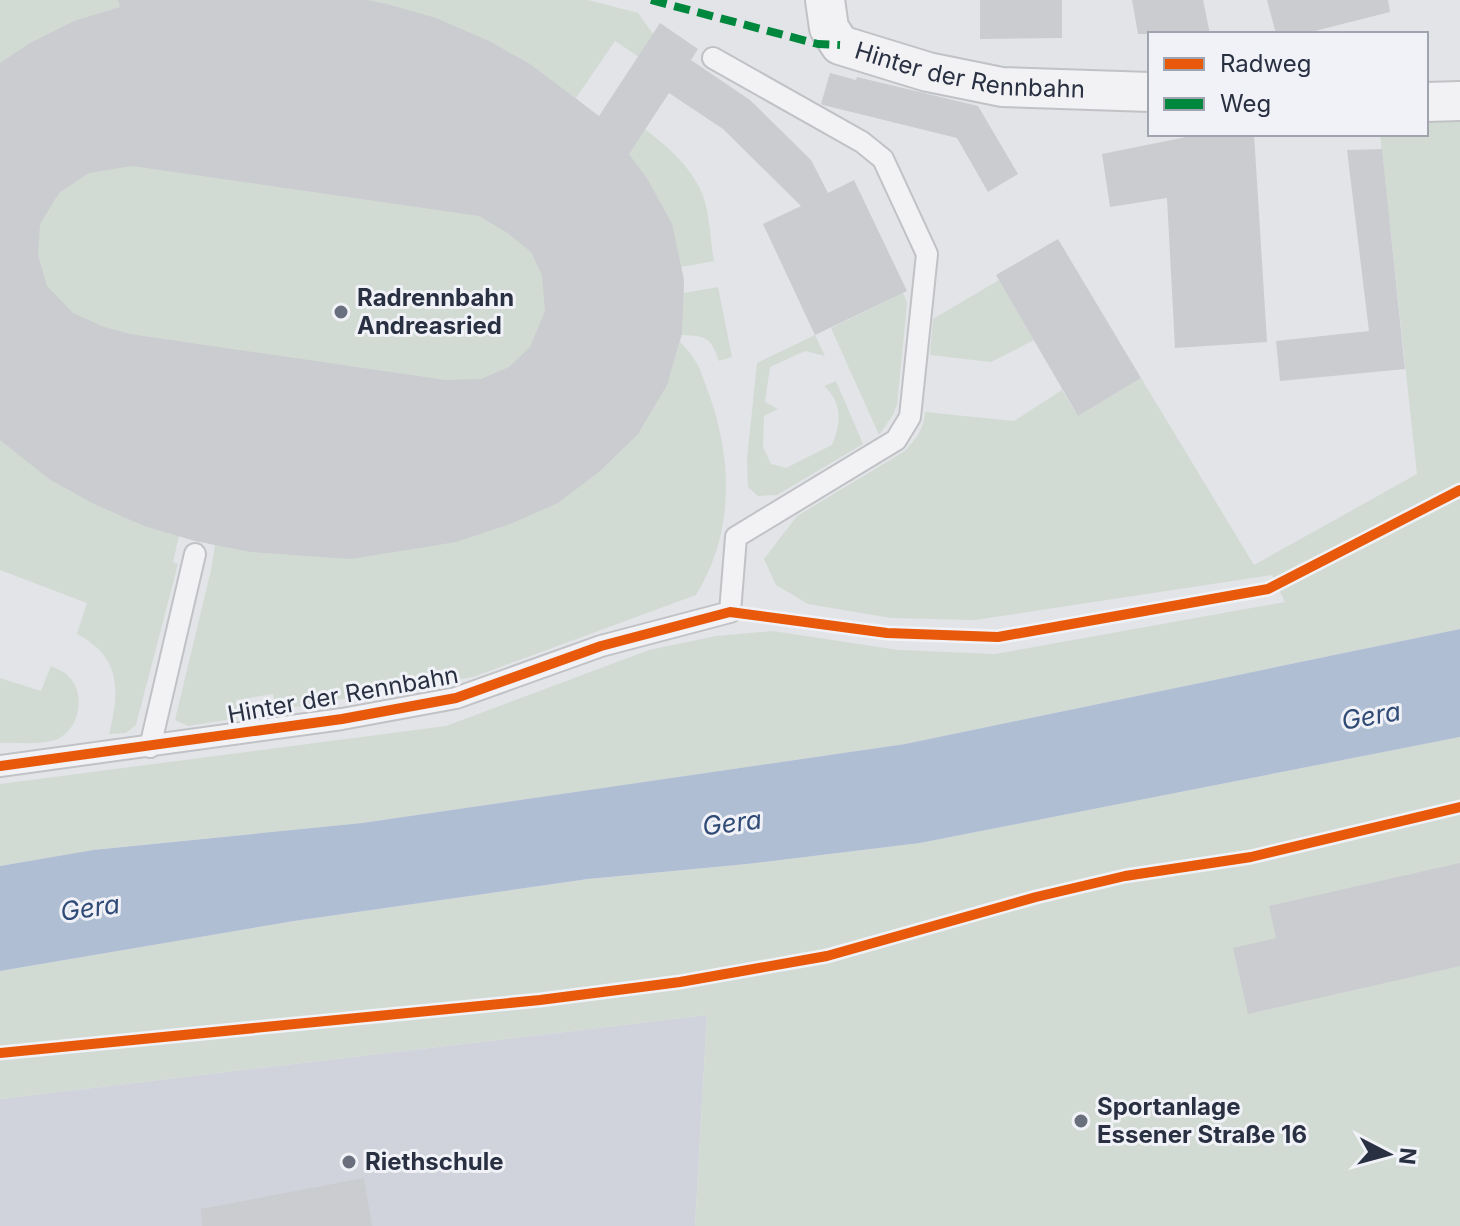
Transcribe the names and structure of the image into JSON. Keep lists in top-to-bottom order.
{
  "streets": {
    "street": ["Hinter der Rennbahn"]
  },
  "water": ["Gera"],
  "places": ["Radrennbahn Andreasried", "Sportanlage Essener Straße 16", "Riethschule"],
  "legend": ["Radweg", "Weg"],
  "north": "right"
}
